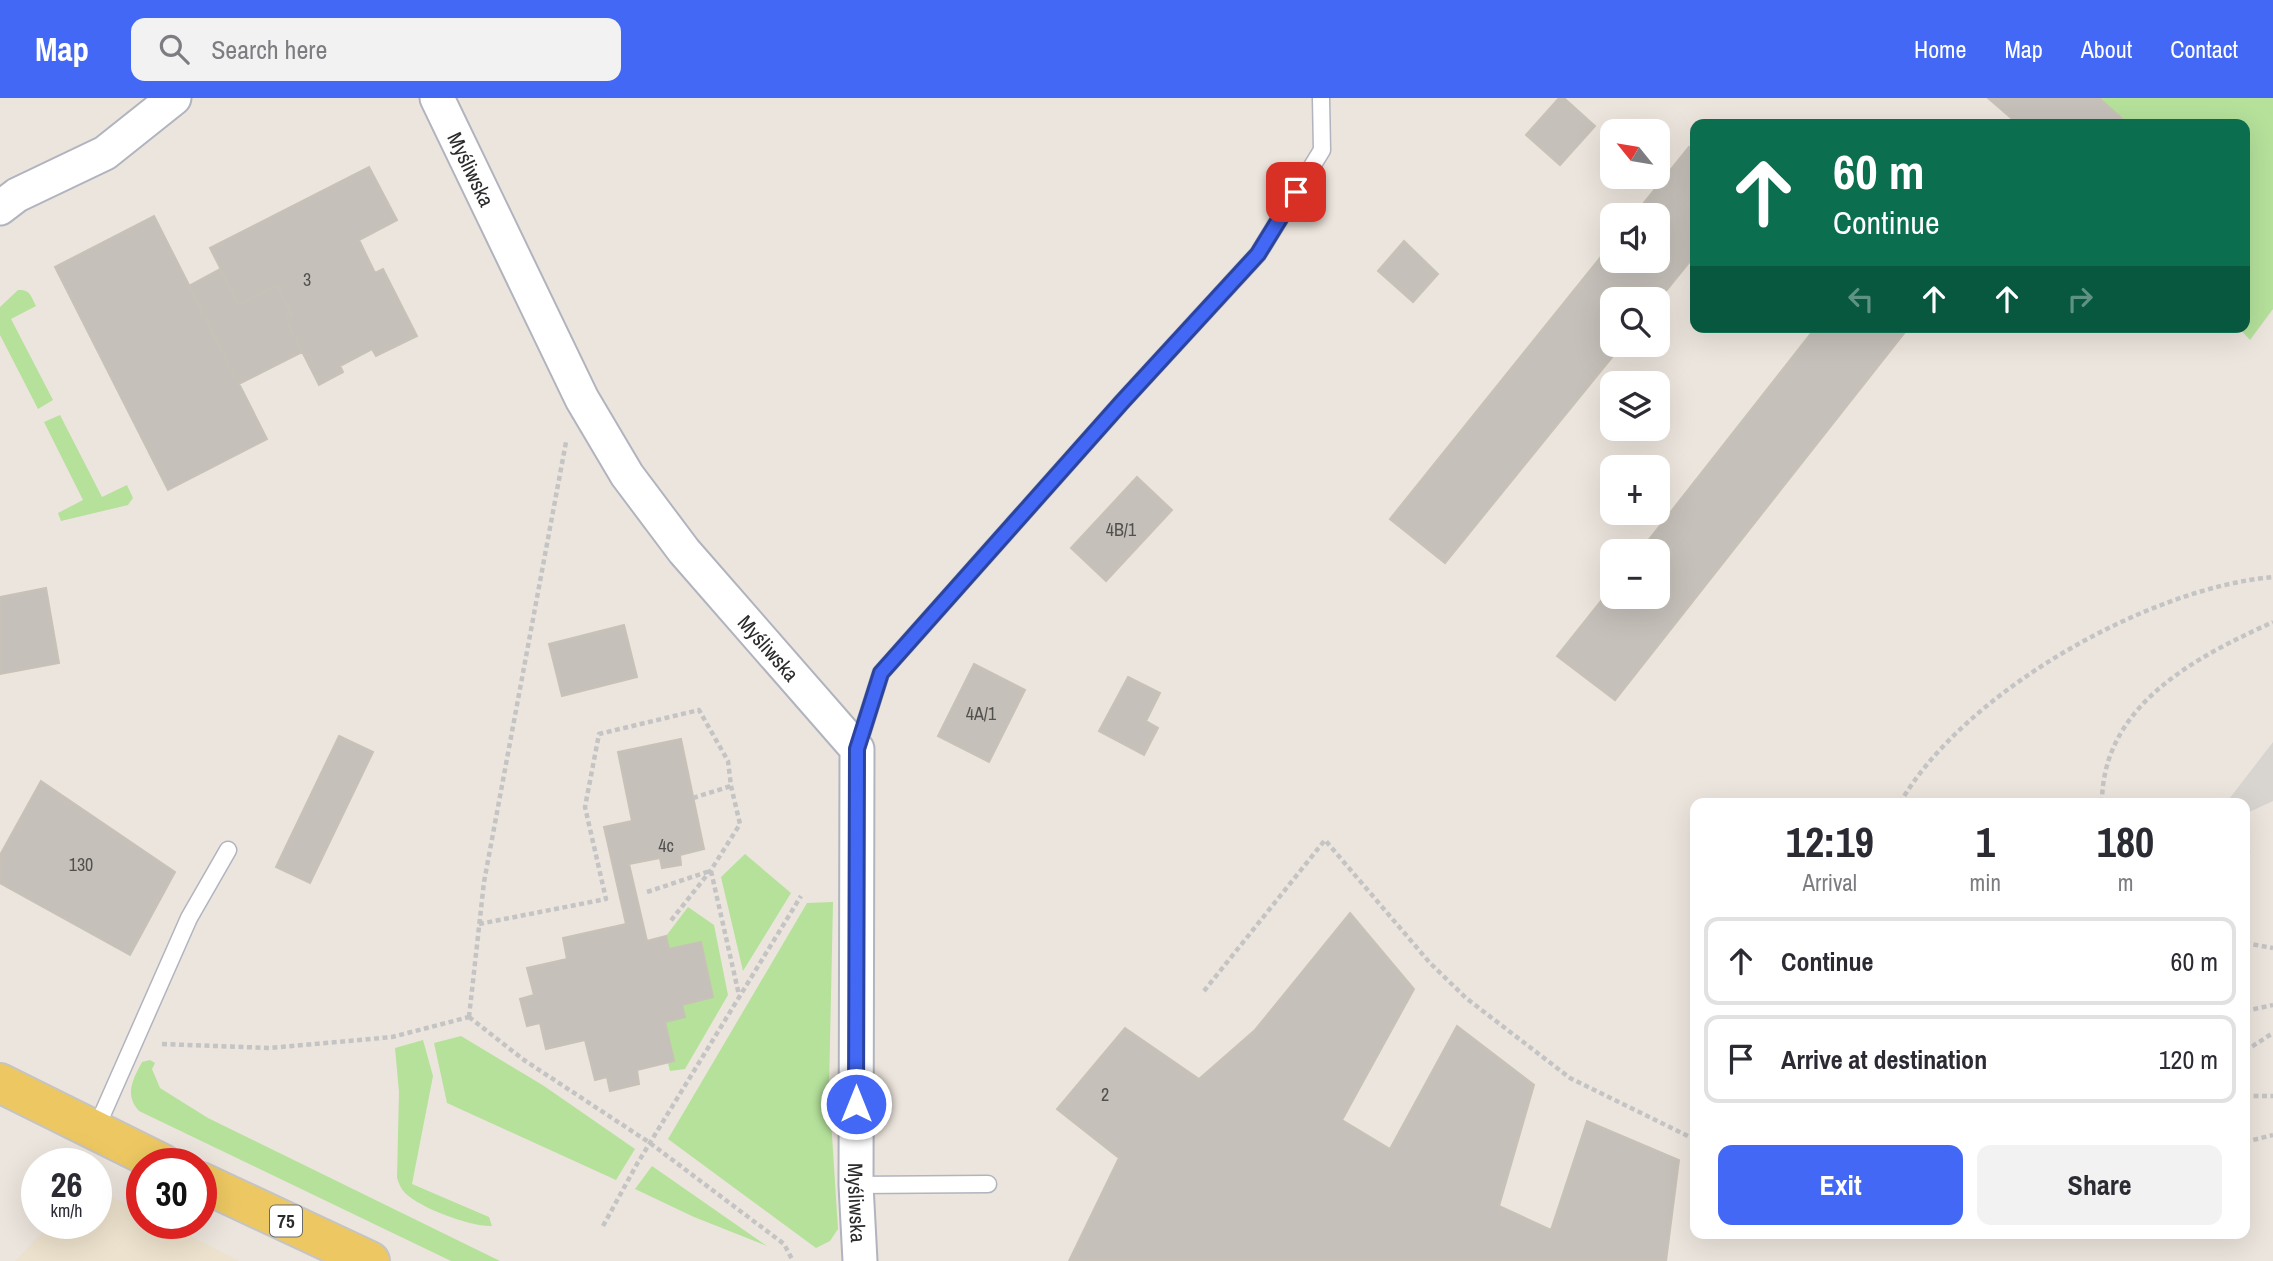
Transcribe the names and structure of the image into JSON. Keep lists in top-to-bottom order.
{
  "streets": {
    "main road": ["75"],
    "street": ["Myśliwska"]
  },
  "house_numbers": [
    "3",
    "4B/1",
    "4A/1",
    "4c",
    "130",
    "2"
  ],
  "north": "top left",
  "page": {
    "header": "Map",
    "search": "Search here",
    "nav": [
      "Home",
      "Map",
      "About",
      "Contact"
    ],
    "map_buttons": ["+", "−"],
    "turn": ["60 m", "Continue"],
    "eta": [
      "12:19",
      "Arrival",
      "1",
      "min",
      "180",
      "m"
    ],
    "list": [
      {
        "name": "Continue",
        "value": "60 m"
      },
      {
        "name": "Arrive at destination",
        "value": "120 m"
      }
    ],
    "buttons": ["Exit", "Share"],
    "speed": "26 km/h",
    "limit": "30"
  }
}
